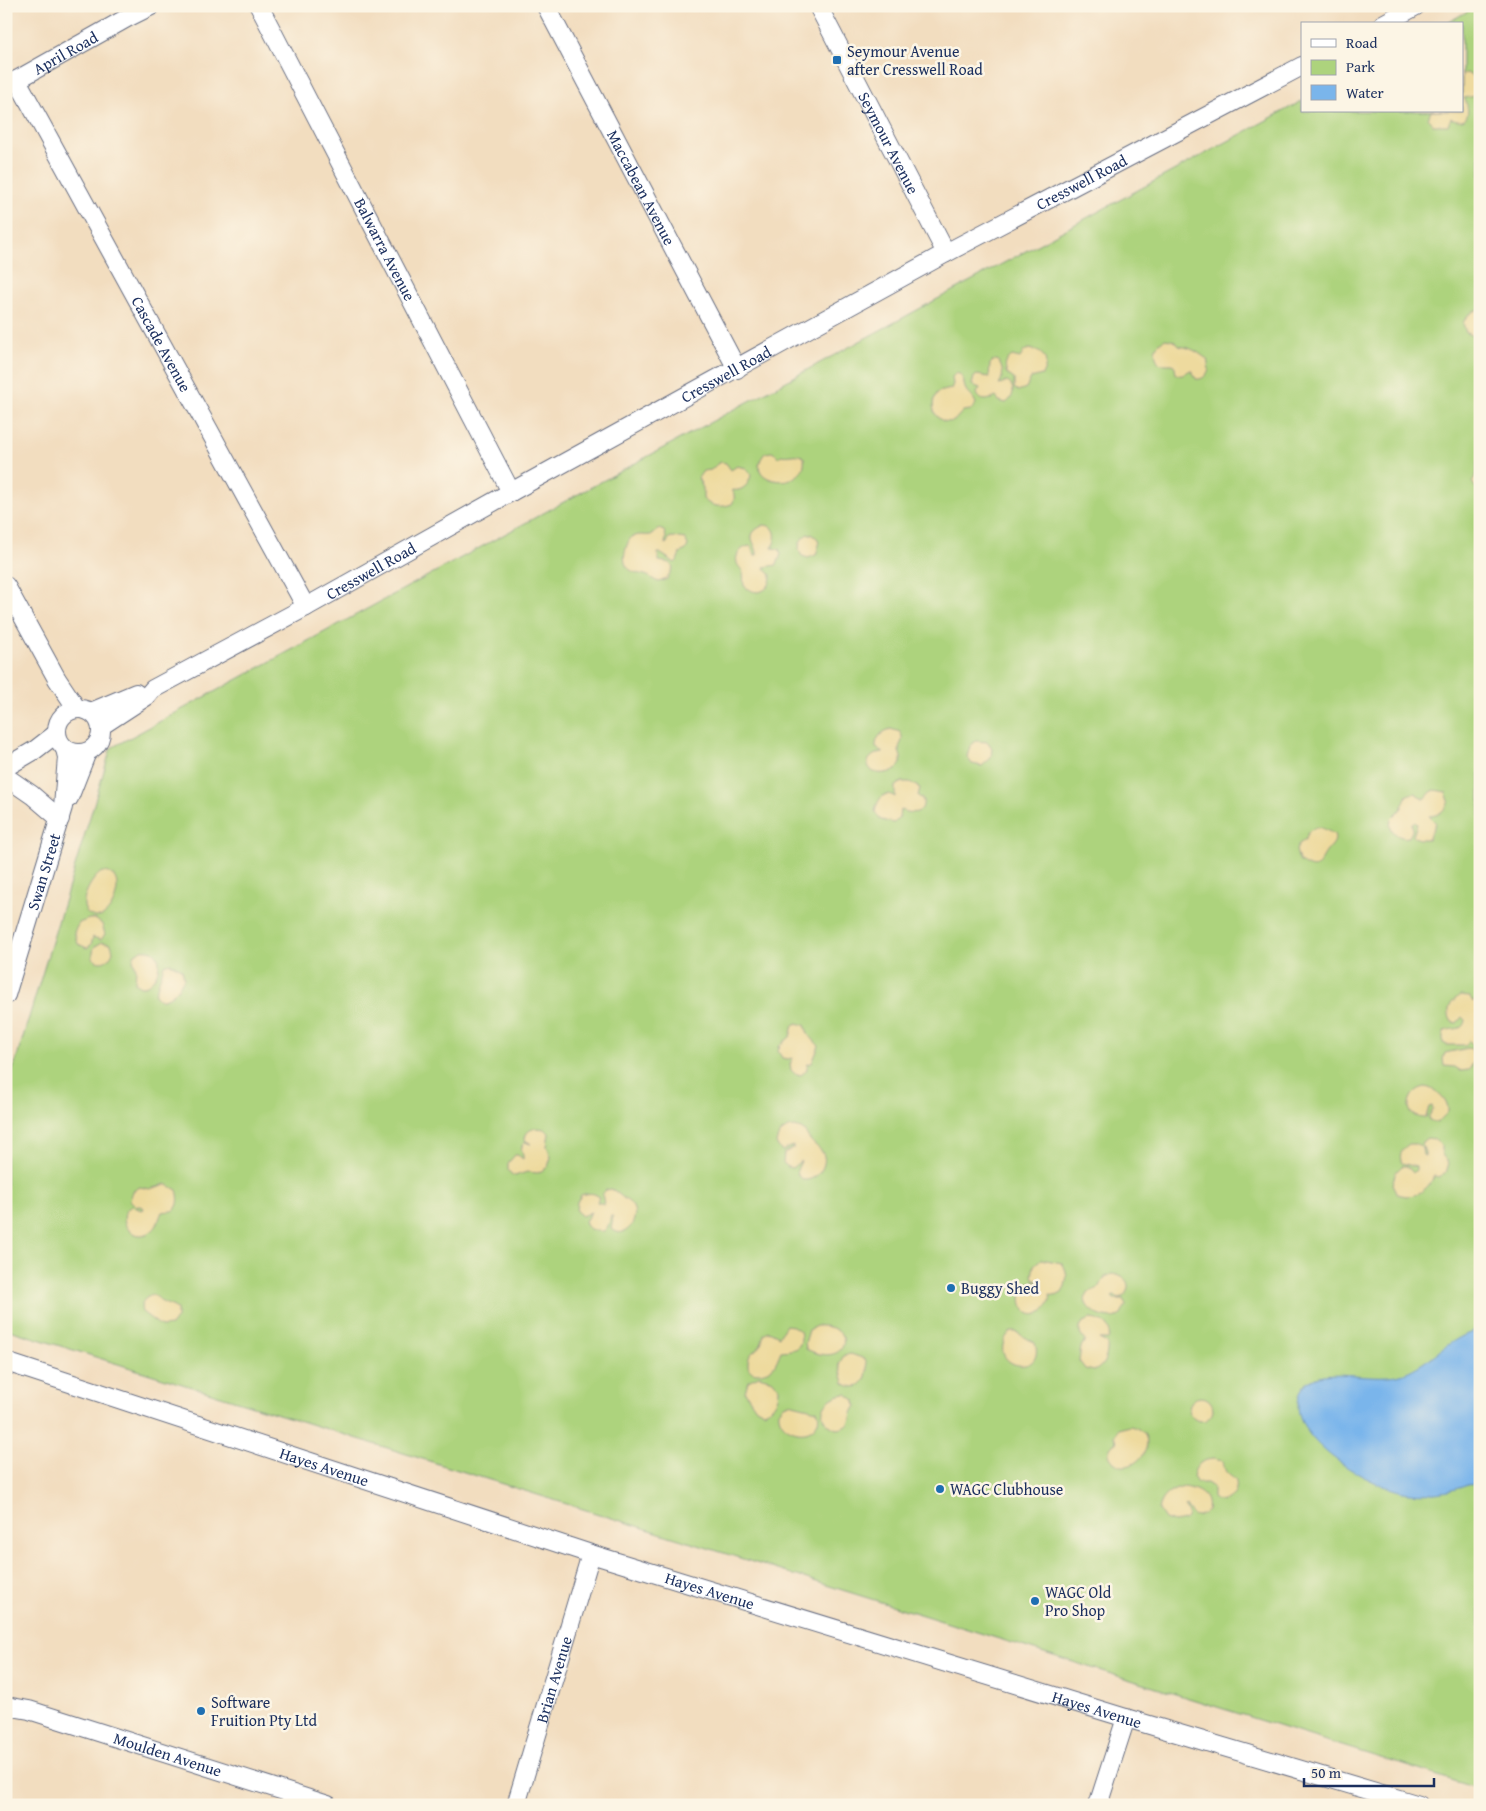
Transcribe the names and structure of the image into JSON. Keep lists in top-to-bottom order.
{
  "streets": {
    "street": [
      "April Road",
      "Seymour Avenue",
      "Cresswell Road",
      "Maccabean Avenue",
      "Balwarra Avenue",
      "Cascade Avenue",
      "Swan Street",
      "Hayes Avenue",
      "Brian Avenue",
      "Moulden Avenue"
    ]
  },
  "crossings": [
    ["April Road", "Cascade Avenue"],
    ["Seymour Avenue", "Cresswell Road"],
    ["Cresswell Road", "Maccabean Avenue"],
    ["Cresswell Road", "Balwarra Avenue"],
    ["Cresswell Road", "Cascade Avenue"],
    ["Cresswell Road", "Swan Street"],
    ["Hayes Avenue", "Brian Avenue"]
  ],
  "places": {
    "transit": ["Seymour Avenue after Cresswell Road"],
    "other": [
      "Buggy Shed",
      "WAGC Clubhouse",
      "WAGC Old Pro Shop",
      "Software Fruition Pty Ltd"
    ]
  },
  "legend": ["Road", "Park", "Water"],
  "scale_bar": "50 m"
}
